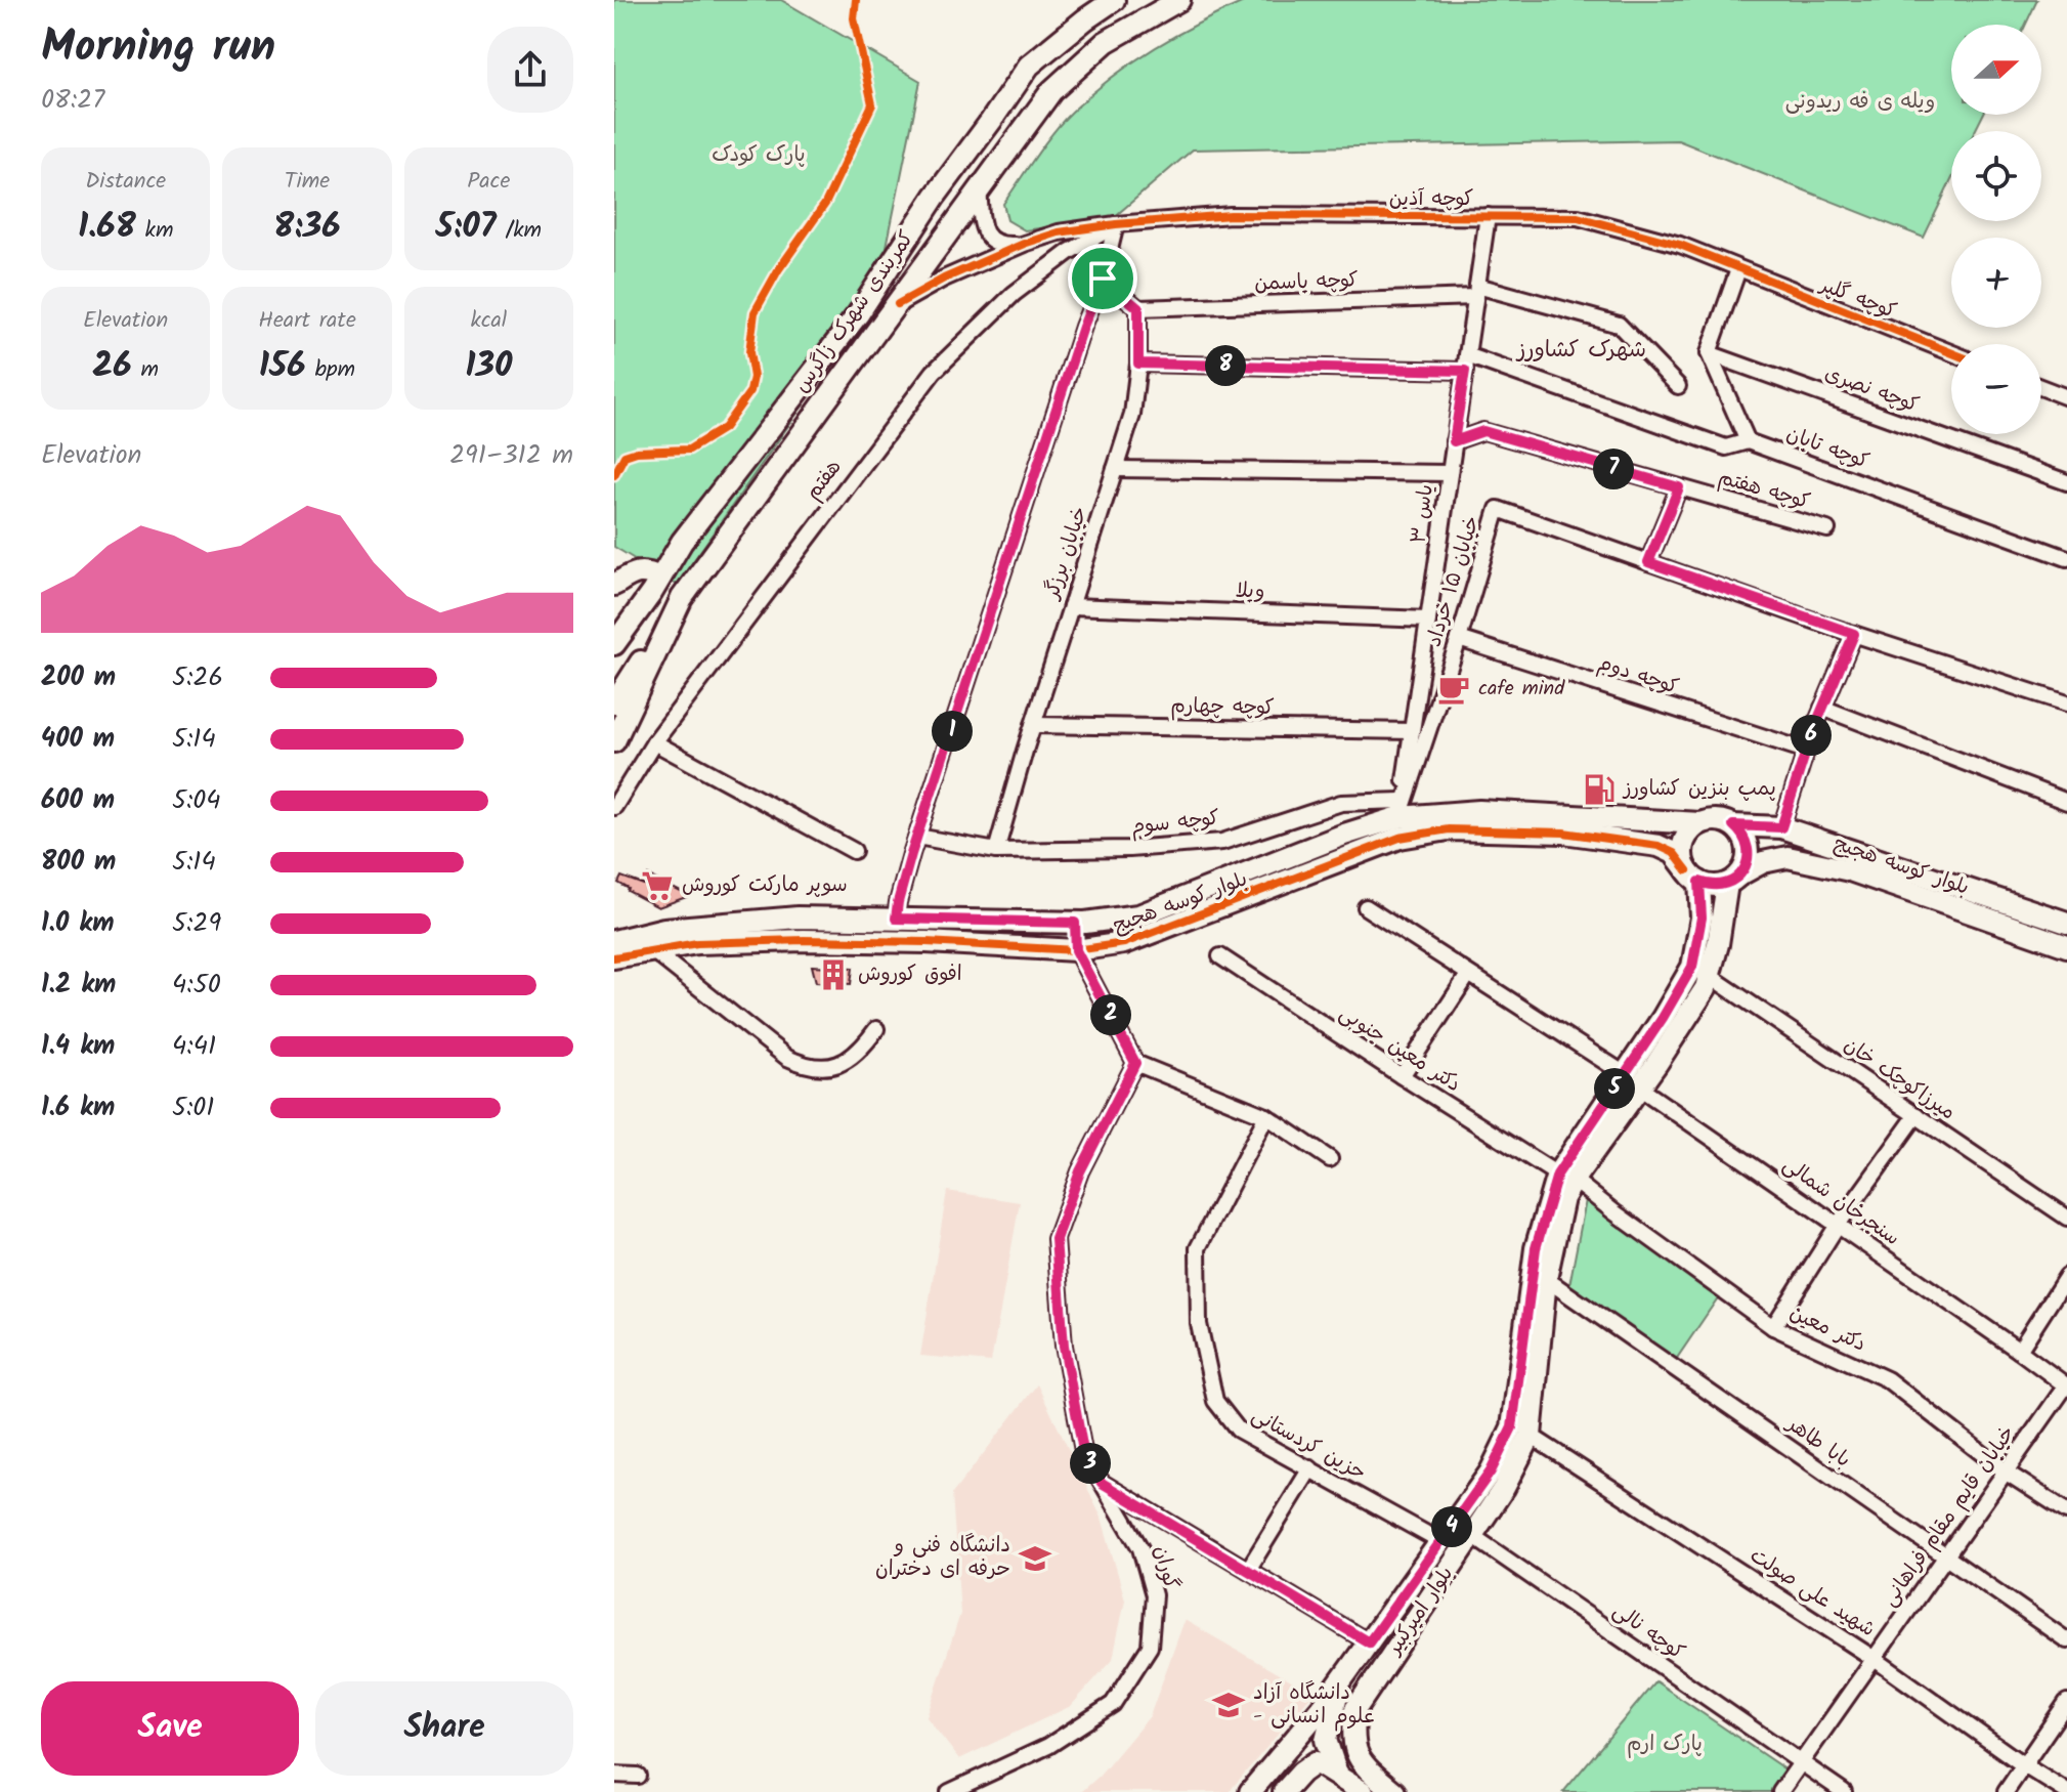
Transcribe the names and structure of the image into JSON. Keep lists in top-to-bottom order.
{
  "streets": {
    "street": [
      "کوچه آذین",
      "کوچه یاسمن",
      "کوچه گلپر",
      "کمربندی شهرک زاگرس",
      "کوچه نصری",
      "کوچه تابان",
      "هفتم",
      "کوچه هفتم",
      "یاس ۳",
      "خیابان برزگر",
      "خیابان ۱۵ خرداد",
      "ویلا",
      "کوچه دوم",
      "کوچه چهارم",
      "کوچه سوم",
      "بلوار کوسه هجیج",
      "دکتر معین جنوبی",
      "میرزاکوچک خان",
      "سنجرخان شمالی",
      "دکتر معین",
      "بابا طاهر",
      "حزین کردستانی",
      "خیابان قایم مقام فراهانی",
      "گوران",
      "شهید علی صولت",
      "بلوار امیرکبیر",
      "کوچه نالی"
    ]
  },
  "crossings": [
    ["کوچه آذین", "کوچه گلپر"],
    ["کوچه آذین", "کمربندی شهرک زاگرس"],
    ["کوچه آذین", "هفتم"],
    ["کوچه آذین", "یاس ۳"],
    ["کوچه یاسمن", "یاس ۳"],
    ["کوچه یاسمن", "خیابان برزگر"],
    ["کوچه تابان", "یاس ۳"],
    ["کوچه تابان", "خیابان برزگر"],
    ["کوچه هفتم", "یاس ۳"],
    ["یاس ۳", "خیابان ۱۵ خرداد"],
    ["یاس ۳", "ویلا"],
    ["یاس ۳", "کوچه چهارم"],
    ["یاس ۳", "کوچه سوم"],
    ["یاس ۳", "بلوار کوسه هجیج"],
    ["خیابان برزگر", "ویلا"],
    ["خیابان برزگر", "کوچه چهارم"],
    ["خیابان برزگر", "کوچه سوم"],
    ["خیابان ۱۵ خرداد", "کوچه دوم"],
    ["خیابان ۱۵ خرداد", "کوچه سوم"],
    ["خیابان ۱۵ خرداد", "بلوار کوسه هجیج"],
    ["کوچه سوم", "بلوار کوسه هجیج"],
    ["بلوار کوسه هجیج", "بلوار امیرکبیر"],
    ["دکتر معین جنوبی", "دکتر معین"],
    ["دکتر معین جنوبی", "بلوار امیرکبیر"],
    ["میرزاکوچک خان", "بلوار امیرکبیر"],
    ["سنجرخان شمالی", "خیابان قایم مقام فراهانی"],
    ["سنجرخان شمالی", "بلوار امیرکبیر"],
    ["دکتر معین", "خیابان قایم مقام فراهانی"],
    ["دکتر معین", "بلوار امیرکبیر"],
    ["بابا طاهر", "خیابان قایم مقام فراهانی"],
    ["بابا طاهر", "بلوار امیرکبیر"],
    ["حزین کردستانی", "بلوار امیرکبیر"],
    ["خیابان قایم مقام فراهانی", "شهید علی صولت"],
    ["خیابان قایم مقام فراهانی", "کوچه نالی"],
    ["شهید علی صولت", "بلوار امیرکبیر"],
    ["بلوار امیرکبیر", "کوچه نالی"]
  ],
  "districts": ["شهرک کشاورز"],
  "parks": ["ویله ی فه ریدونی", "پارک کودک", "پارک ارم"],
  "places": {
    "cafe": ["cafe mind"],
    "fuel station": ["پمپ بنزین کشاورز"],
    "supermarket": ["سوپر مارکت کوروش"],
    "building": ["افوق کوروش"],
    "school or university": ["دانشگاه فنی و حرفه ای دختران", "دانشگاه آزاد - علوم انسانی"]
  },
  "north": "right",
  "page": {
    "heading": ["Morning run", "08:27"],
    "map_buttons": ["+", "−"],
    "stats": [
      ["Distance", "1.68 km"],
      ["Time", "8:36"],
      ["Pace", "5:07 /km"],
      ["Elevation", "26 m"],
      ["Heart rate", "156 bpm"],
      ["kcal", "130"]
    ],
    "pins": [
      "8",
      "7",
      "1",
      "6",
      "2",
      "5",
      "3",
      "4"
    ],
    "chart": ["Elevation", "291–312 m"],
    "list": [
      {
        "name": "200 m",
        "note": "5:26"
      },
      {
        "name": "400 m",
        "note": "5:14"
      },
      {
        "name": "600 m",
        "note": "5:04"
      },
      {
        "name": "800 m",
        "note": "5:14"
      },
      {
        "name": "1.0 km",
        "note": "5:29"
      },
      {
        "name": "1.2 km",
        "note": "4:50"
      },
      {
        "name": "1.4 km",
        "note": "4:41"
      },
      {
        "name": "1.6 km",
        "note": "5:01"
      }
    ],
    "buttons": ["Save", "Share"]
  }
}
